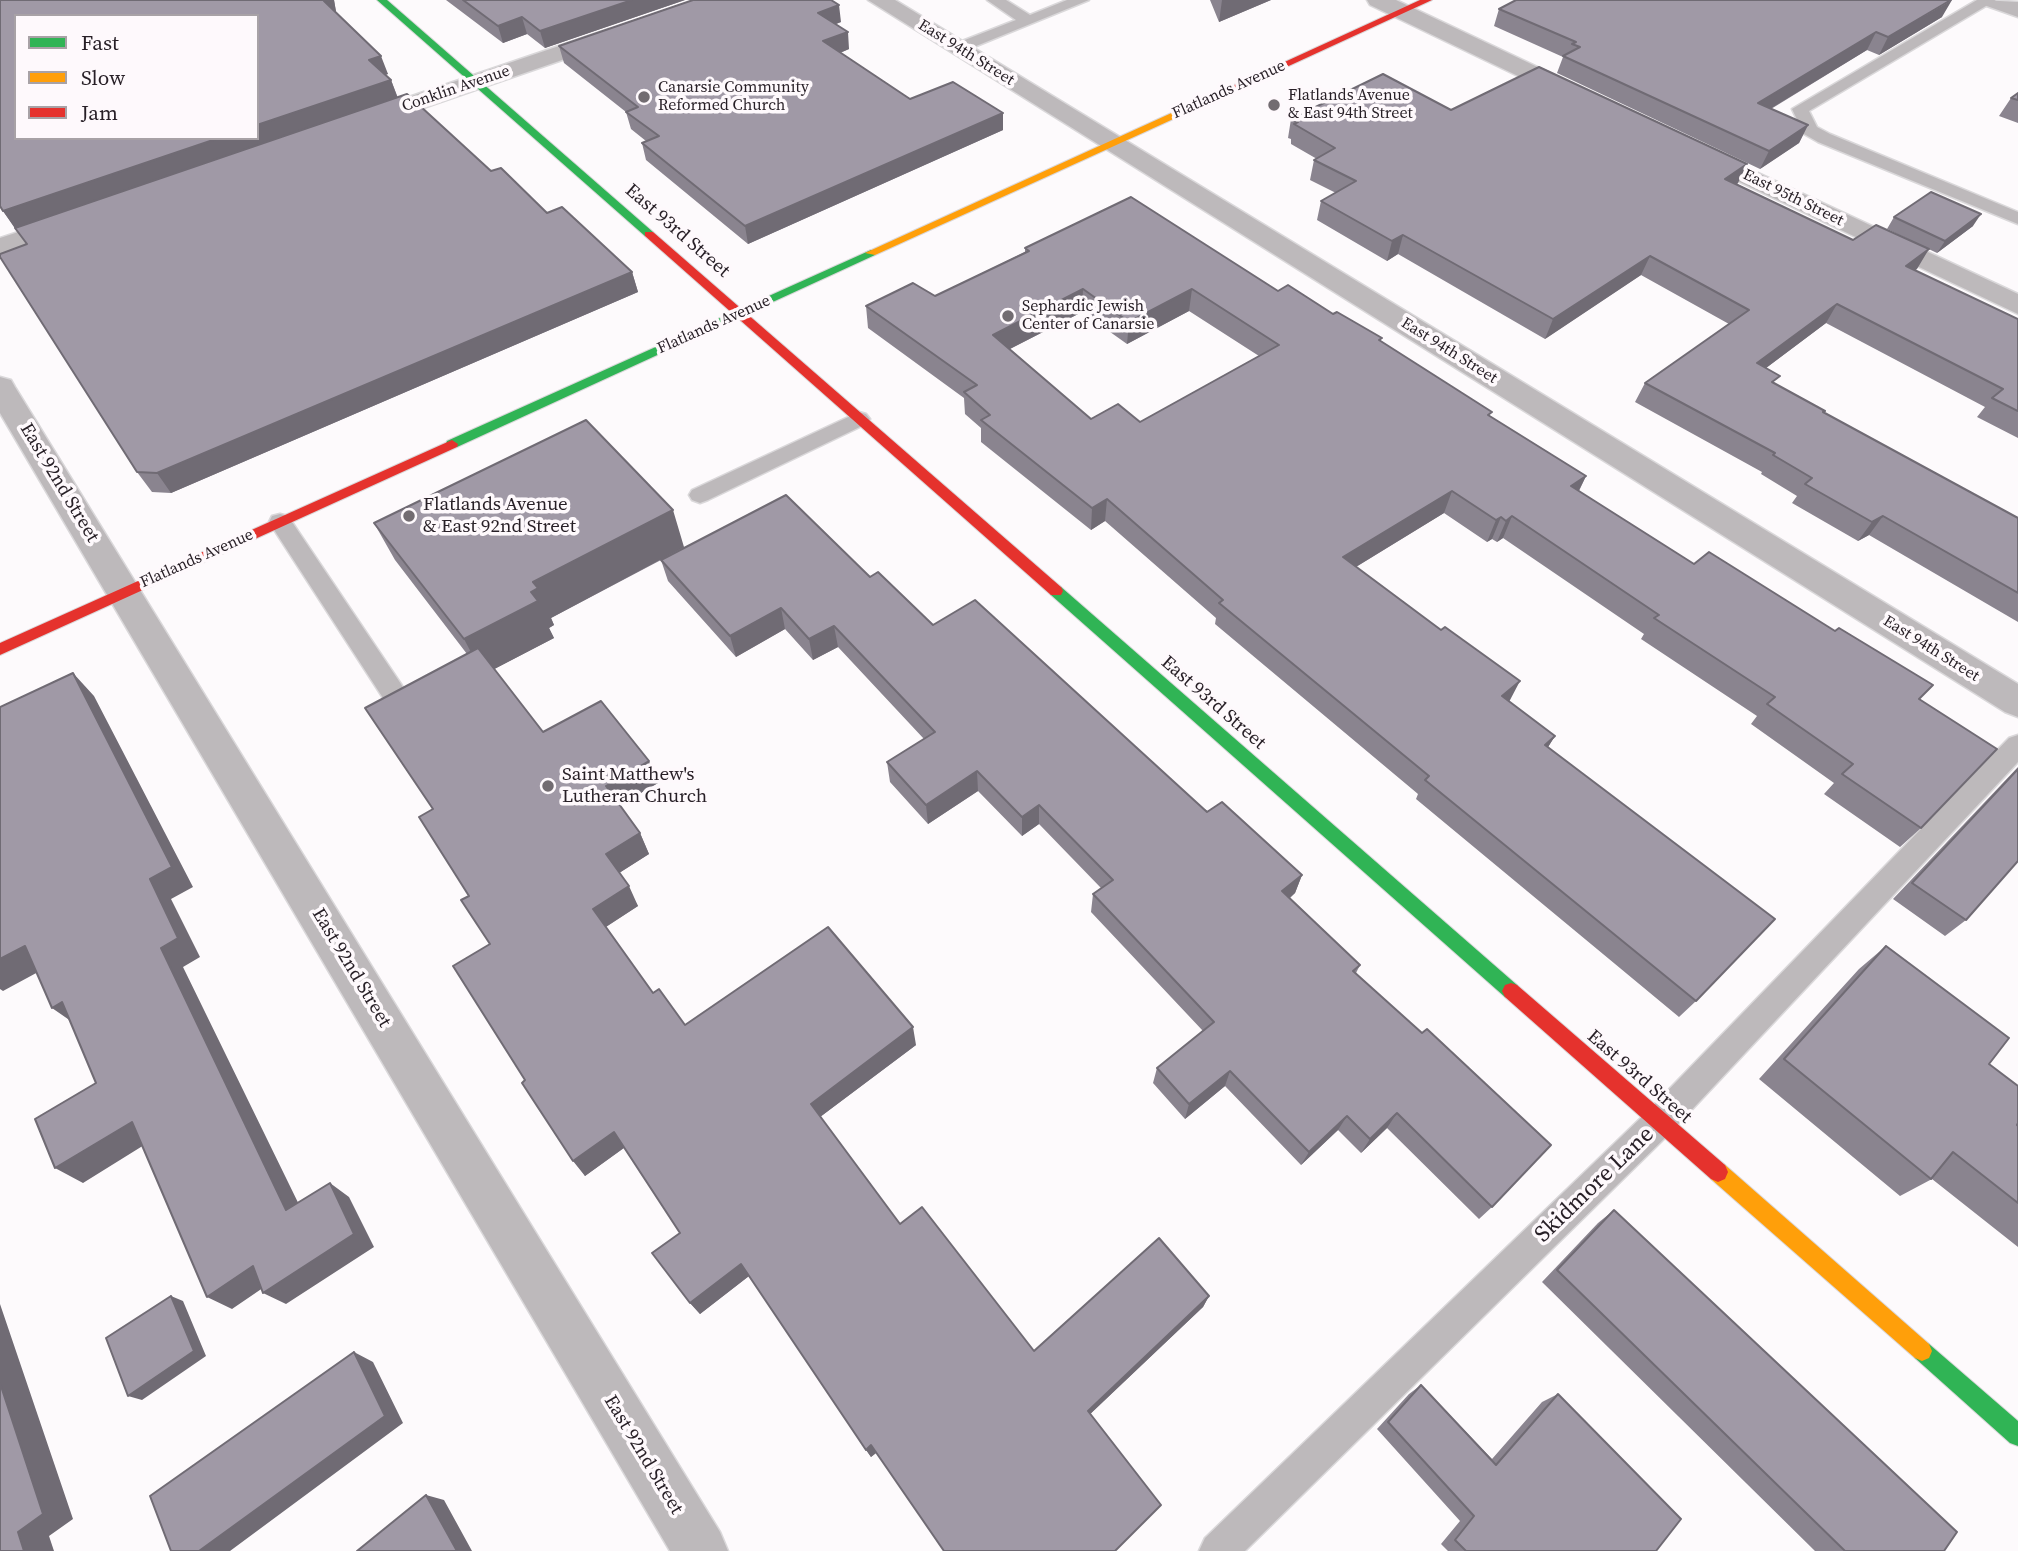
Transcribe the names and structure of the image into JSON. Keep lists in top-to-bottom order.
{
  "streets": {
    "street": [
      "East 94th Street",
      "Conklin Avenue",
      "Flatlands Avenue",
      "East 95th Street",
      "East 93rd Street",
      "East 92nd Street"
    ],
    "lane": ["Skidmore Lane"]
  },
  "crossings": [
    ["East 94th Street", "Flatlands Avenue"],
    ["Conklin Avenue", "East 93rd Street"],
    ["Flatlands Avenue", "East 93rd Street"],
    ["Flatlands Avenue", "East 92nd Street"],
    ["East 93rd Street", "Skidmore Lane"]
  ],
  "places": [
    "Canarsie Community Reformed Church",
    "Flatlands Avenue & East 94th Street",
    "Sephardic Jewish Center of Canarsie",
    "Flatlands Avenue & East 92nd Street",
    "Saint Matthew's Lutheran Church"
  ],
  "legend": ["Fast", "Slow", "Jam"]
}
